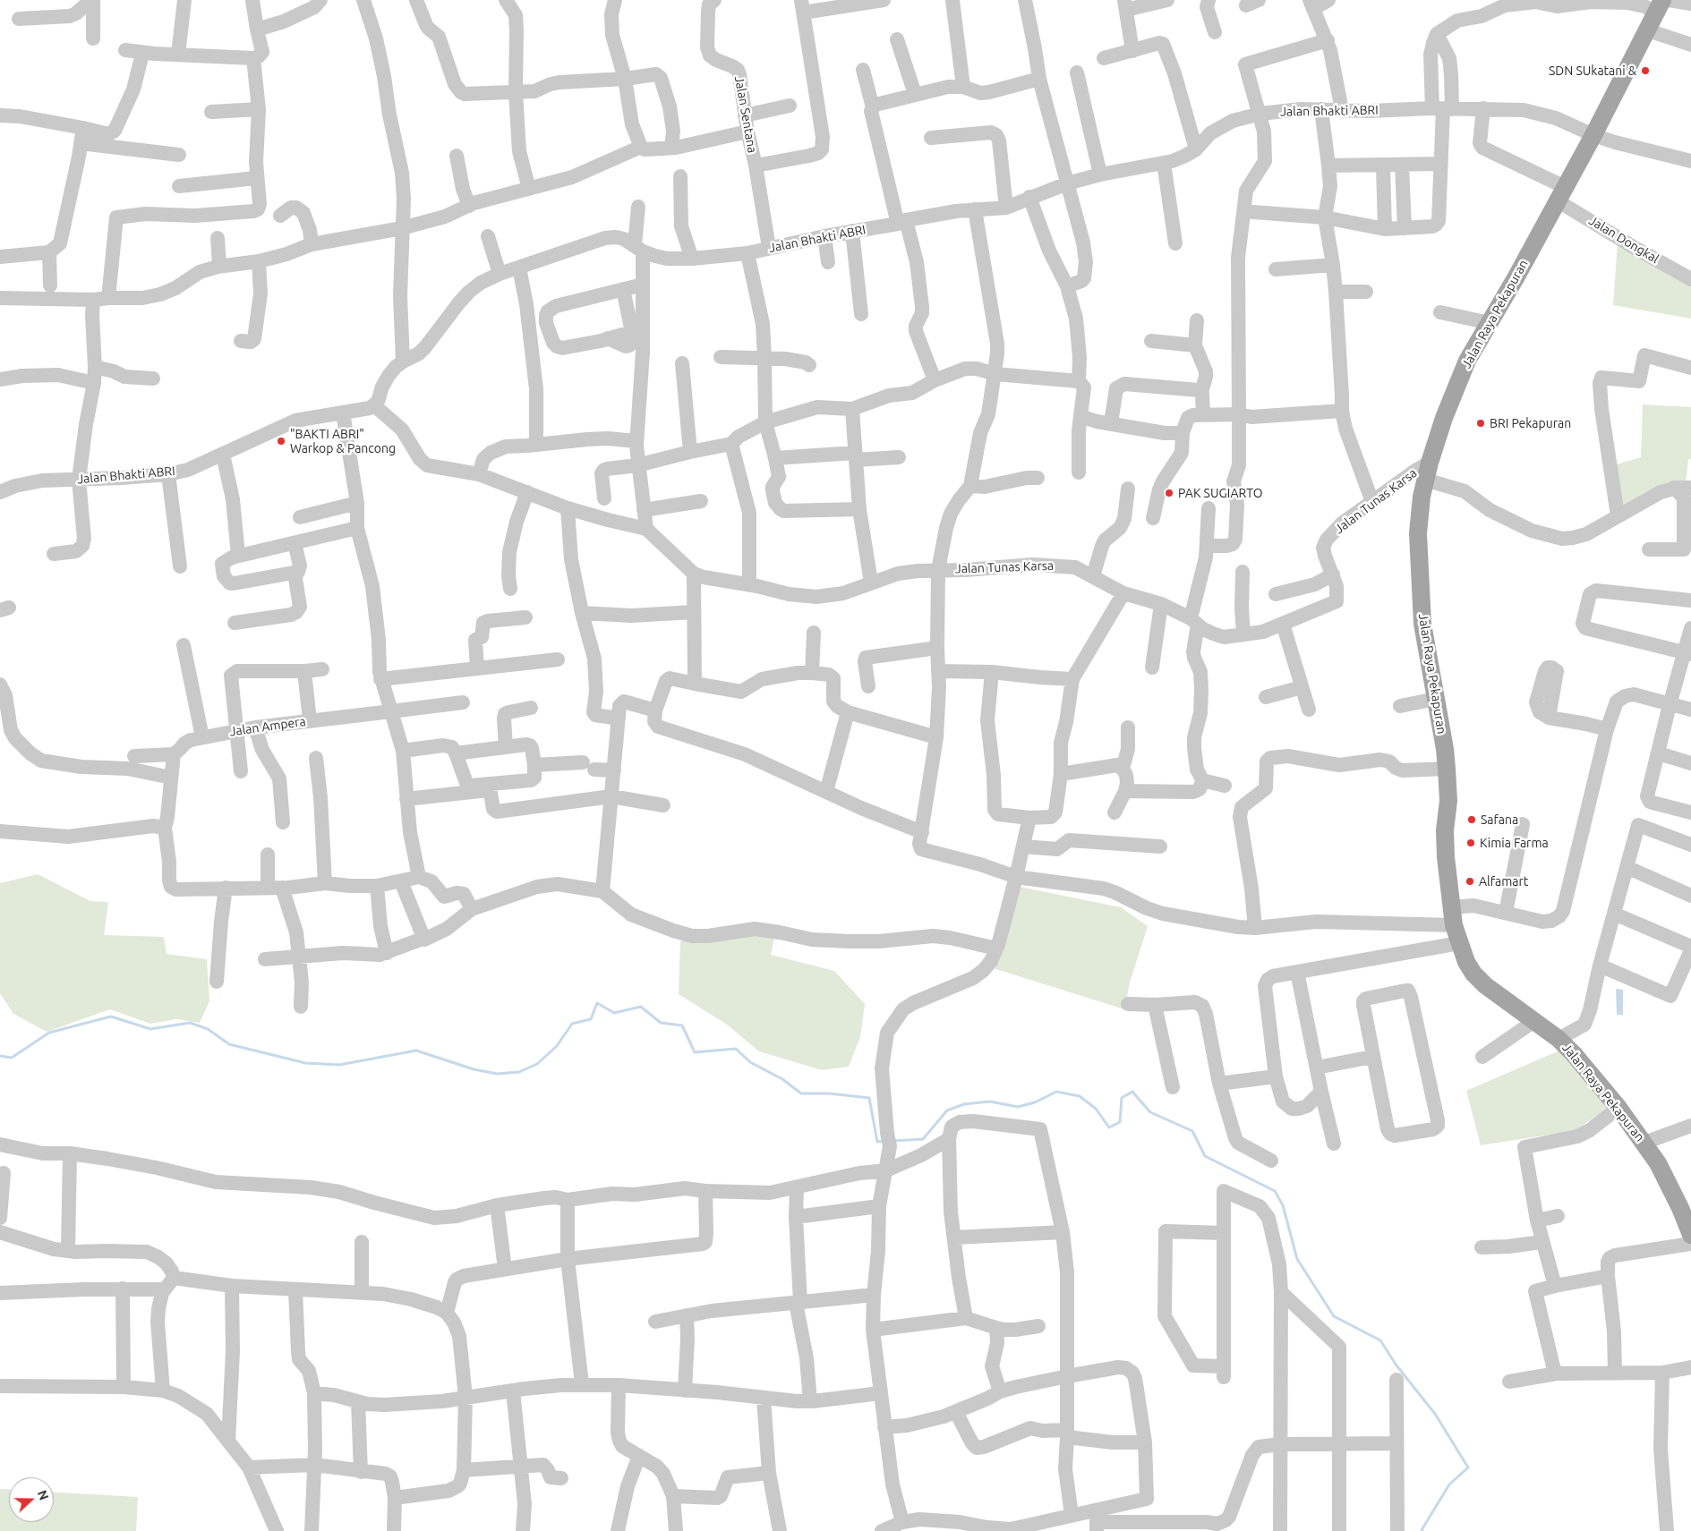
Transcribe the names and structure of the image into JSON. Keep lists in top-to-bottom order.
{
  "streets": {
    "main road": ["Jalan Raya Pekapuran"],
    "street": [
      "Jalan Bhakti ABRI",
      "Jalan Sentana",
      "Jalan Dongkal",
      "Jalan Tunas Karsa",
      "Jalan Ampera"
    ]
  },
  "crossings": [
    ["Jalan Bhakti ABRI", "Jalan Sentana"],
    ["Jalan Bhakti ABRI", "Jalan Dongkal"],
    ["Jalan Bhakti ABRI", "Jalan Raya Pekapuran"],
    ["Jalan Dongkal", "Jalan Raya Pekapuran"],
    ["Jalan Raya Pekapuran", "Jalan Tunas Karsa"]
  ],
  "places": [
    "SDN SUkatani &",
    "BRI Pekapuran",
    "\"BAKTI ABRI\" Warkop & Pancong",
    "PAK SUGIARTO",
    "Safana",
    "Kimia Farma",
    "Alfamart"
  ],
  "north": "right"
}
